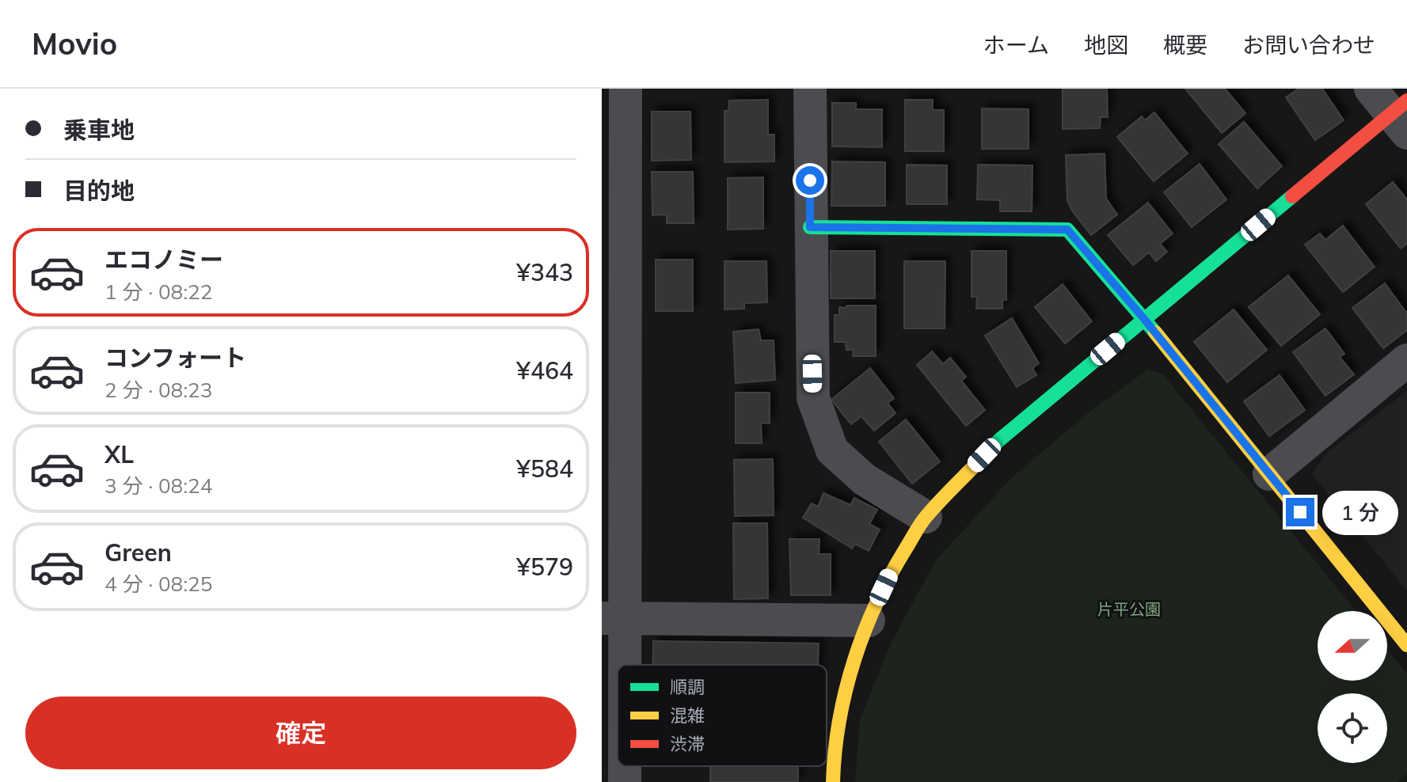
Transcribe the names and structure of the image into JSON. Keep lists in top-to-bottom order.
{
  "parks": ["片平公園"],
  "legend": ["順調", "混雑", "渋滞"],
  "north": "left",
  "page": {
    "header": "Movio",
    "nav": [
      "ホーム",
      "地図",
      "概要",
      "お問い合わせ"
    ],
    "banner": ["乗車地", "目的地"],
    "list": [
      {
        "name": "エコノミー",
        "note": "1 分 · 08:22",
        "value": "¥343"
      },
      {
        "name": "コンフォート",
        "note": "2 分 · 08:23",
        "value": "¥464"
      },
      {
        "name": "XL",
        "note": "3 分 · 08:24",
        "value": "¥584"
      },
      {
        "name": "Green",
        "note": "4 分 · 08:25",
        "value": "¥579"
      }
    ],
    "bubble": "1 分",
    "buttons": "確定"
  }
}
